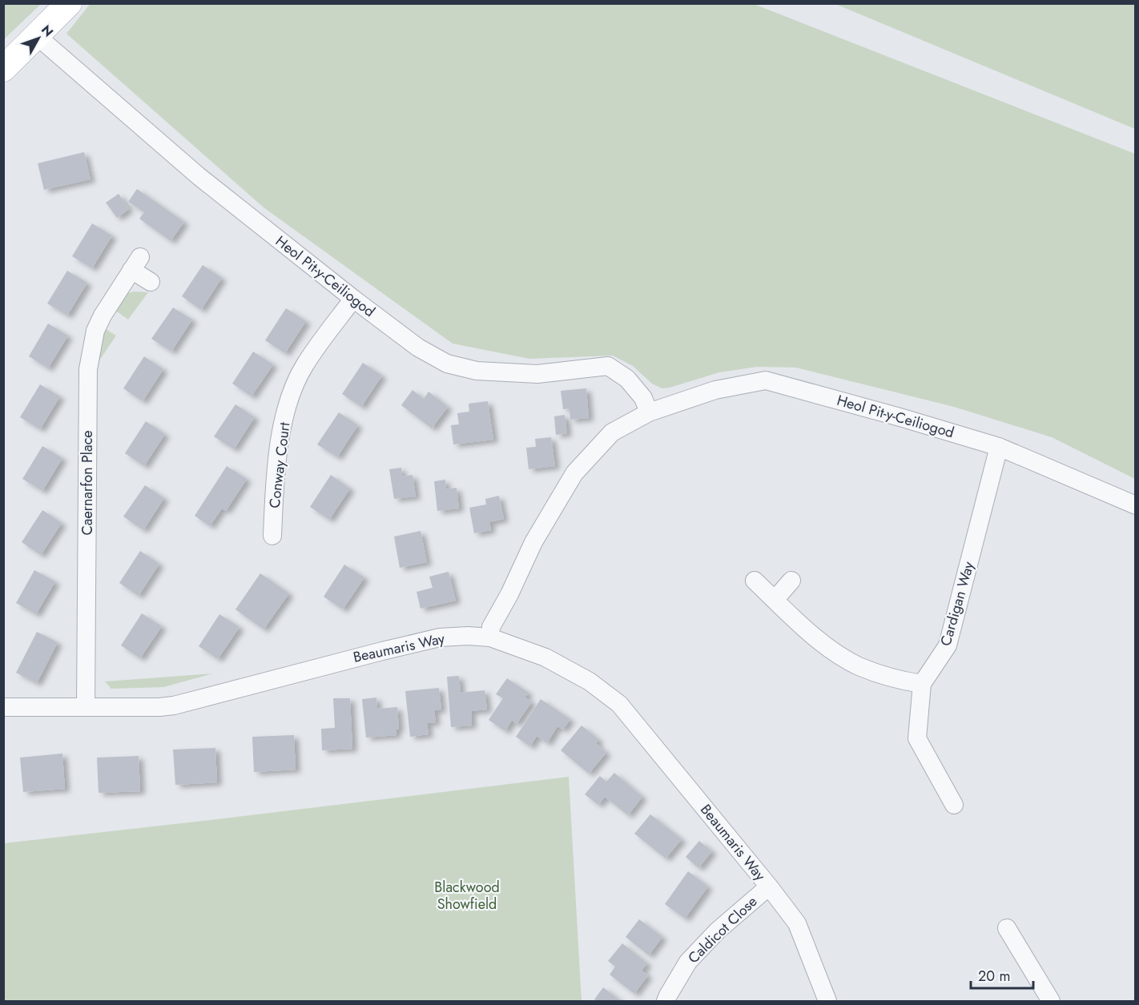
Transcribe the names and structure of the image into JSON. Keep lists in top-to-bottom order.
{
  "streets": {
    "street": [
      "Heol Pit-y-Ceiliogod",
      "Conway Court",
      "Caernarfon Place",
      "Cardigan Way",
      "Beaumaris Way",
      "Caldicot Close"
    ]
  },
  "crossings": [
    ["Heol Pit-y-Ceiliogod", "Conway Court"],
    ["Heol Pit-y-Ceiliogod", "Cardigan Way"],
    ["Heol Pit-y-Ceiliogod", "Beaumaris Way"],
    ["Caernarfon Place", "Beaumaris Way"],
    ["Beaumaris Way", "Caldicot Close"]
  ],
  "parks": ["Blackwood Showfield"],
  "scale_bar": "20 m",
  "north": "top right"
}
